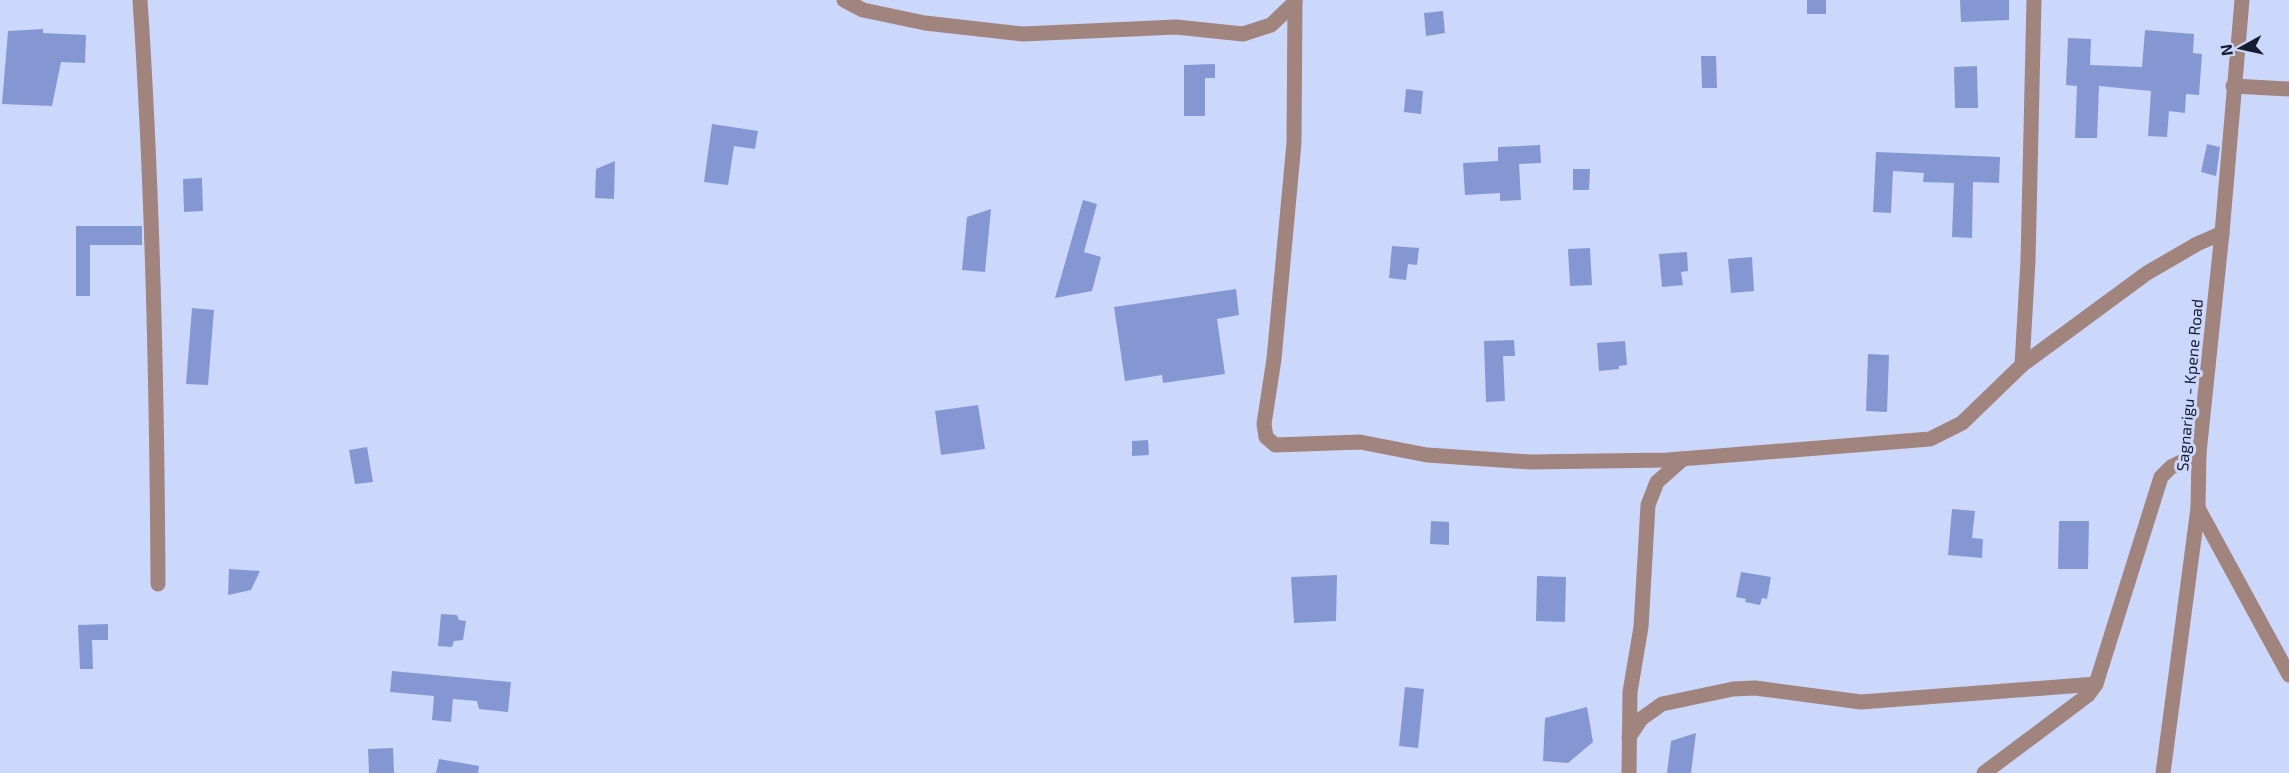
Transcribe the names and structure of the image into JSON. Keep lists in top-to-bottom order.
{
  "streets": {
    "street": ["Sagnarigu - Kpene Road"]
  },
  "north": "left"
}
